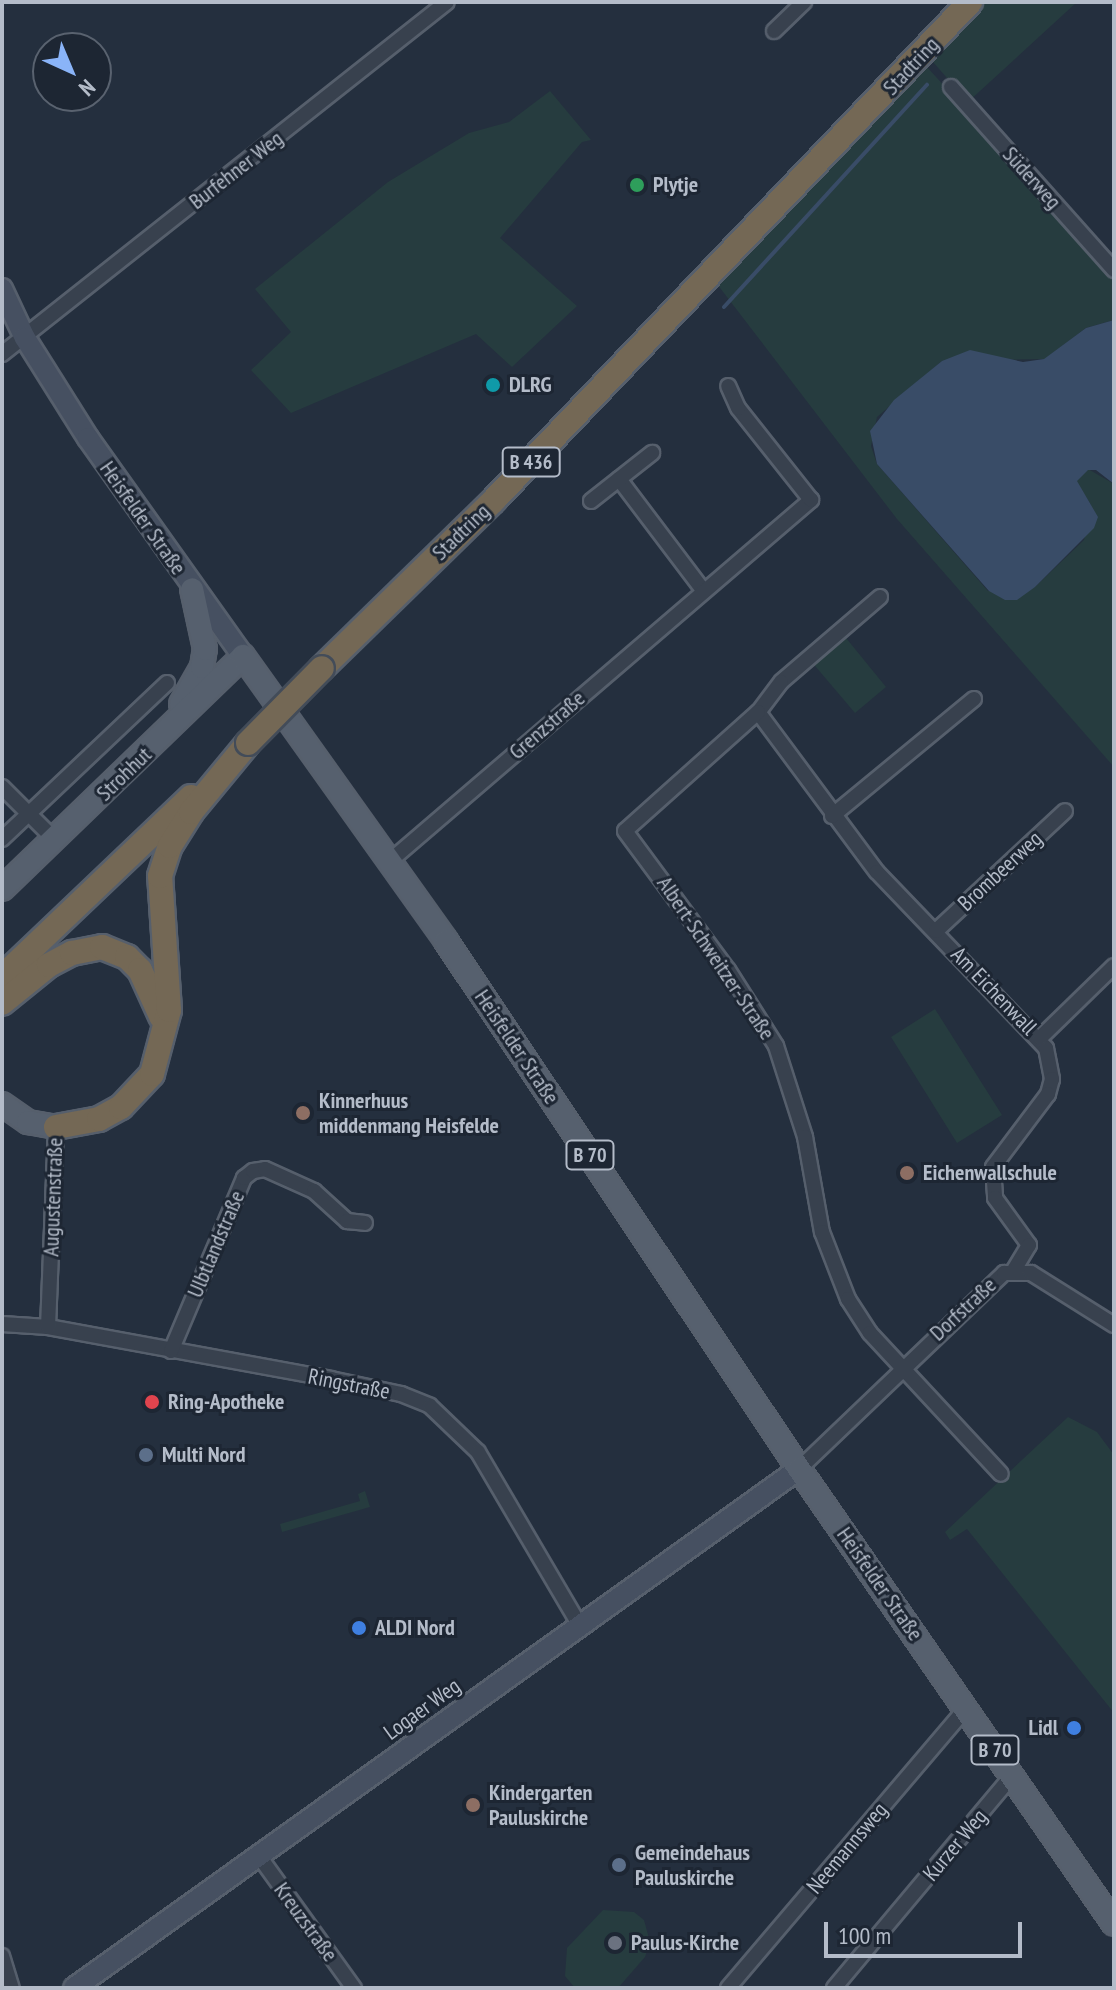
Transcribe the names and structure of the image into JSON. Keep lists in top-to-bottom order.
{
  "streets": {
    "highway": ["Stadtring", "B 436"],
    "main road": [
      "Heisfelder Straße",
      "Strohhut",
      "B 70",
      "Augustenstraße"
    ],
    "street": [
      "Burfehner Weg",
      "Süderweg",
      "Grenzstraße",
      "Brombeerweg",
      "Albert-Schweitzer-Straße",
      "Am Eichenwall",
      "Ulbtlandstraße",
      "Dorfstraße",
      "Ringstraße",
      "Logaer Weg",
      "Kurzer Weg",
      "Neemannsweg",
      "Kreuzstraße"
    ]
  },
  "crossings": [
    ["Burfehner Weg", "Heisfelder Straße"],
    ["Heisfelder Straße", "Grenzstraße"],
    ["Heisfelder Straße", "Strohhut"],
    ["Heisfelder Straße", "Dorfstraße"],
    ["Heisfelder Straße", "Logaer Weg"],
    ["Heisfelder Straße", "Kurzer Weg"],
    ["Heisfelder Straße", "Neemannsweg"],
    ["Brombeerweg", "Am Eichenwall"],
    ["Albert-Schweitzer-Straße", "Am Eichenwall"],
    ["Albert-Schweitzer-Straße", "Dorfstraße"],
    ["Am Eichenwall", "Dorfstraße"],
    ["Augustenstraße", "Ringstraße"],
    ["Ulbtlandstraße", "Ringstraße"],
    ["Dorfstraße", "Logaer Weg"],
    ["Ringstraße", "Logaer Weg"],
    ["Logaer Weg", "Kreuzstraße"]
  ],
  "places": [
    "Plytje",
    "DLRG",
    "Kinnerhuus middenmang Heisfelde",
    "Eichenwallschule",
    "Ring-Apotheke",
    "Multi Nord",
    "ALDI Nord",
    "Lidl",
    "Kindergarten Pauluskirche",
    "Gemeindehaus Pauluskirche",
    "Paulus-Kirche"
  ],
  "scale_bar": "100 m",
  "north": "bottom right"
}
